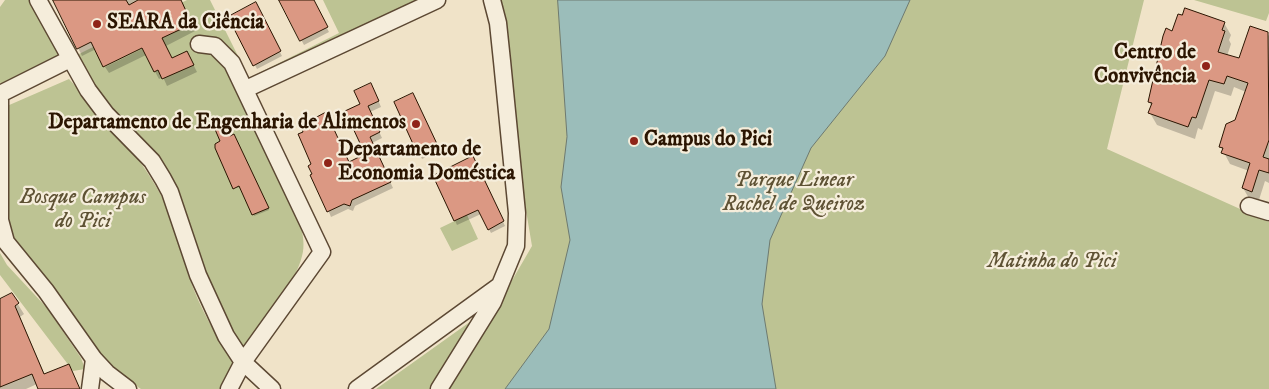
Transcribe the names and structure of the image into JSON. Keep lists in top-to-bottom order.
{
  "parks": ["Parque Linear Rachel de Queiroz", "Bosque Campus do Pici", "Matinha do Pici"],
  "places": [
    "SEARA da Ciência",
    "Centro de Convivência",
    "Departamento de Engenharia de Alimentos",
    "Campus do Pici",
    "Departamento de Economia Doméstica"
  ]
}
